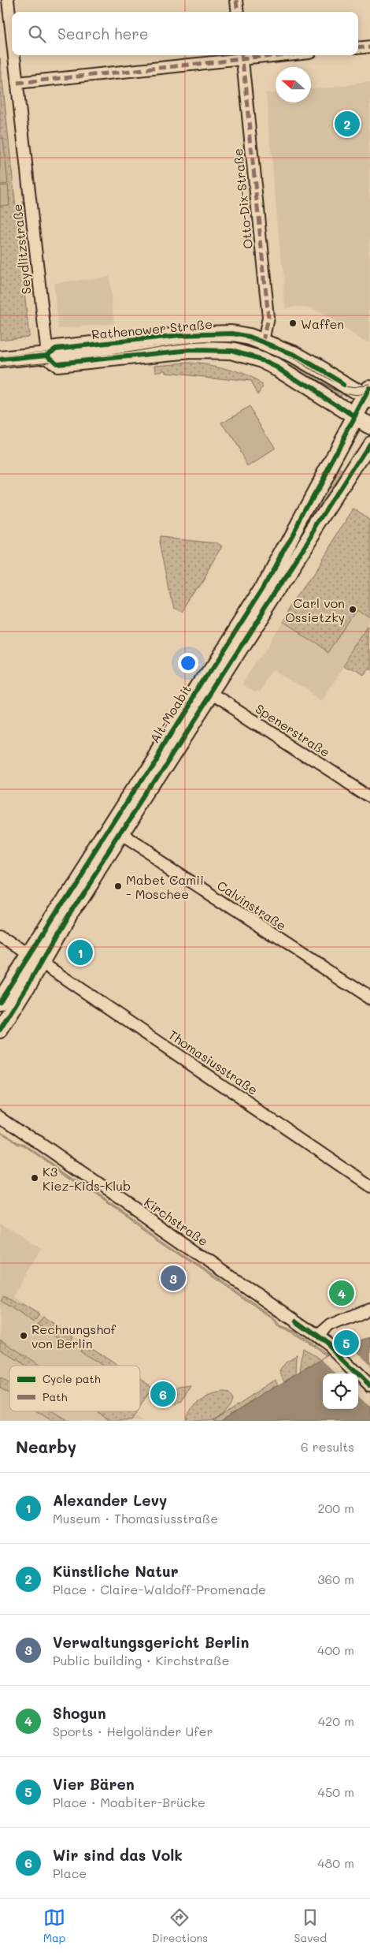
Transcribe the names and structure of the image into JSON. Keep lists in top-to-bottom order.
{
  "streets": {
    "main road": ["Rathenower Straße", "Alt-Moabit"],
    "street": [
      "Otto-Dix-Straße",
      "Seydlitzstraße",
      "Spenerstraße",
      "Calvinstraße",
      "Thomasiusstraße",
      "Kirchstraße"
    ]
  },
  "crossings": [
    ["Otto-Dix-Straße", "Rathenower Straße"],
    ["Seydlitzstraße", "Rathenower Straße"],
    ["Rathenower Straße", "Alt-Moabit"],
    ["Alt-Moabit", "Spenerstraße"],
    ["Alt-Moabit", "Calvinstraße"],
    ["Alt-Moabit", "Thomasiusstraße"]
  ],
  "places": [
    "Waffen",
    "Carl von Ossietzky",
    "Mabet Camii - Moschee",
    "K3 Kiez-Kids-Klub",
    "Rechnungshof von Berlin"
  ],
  "legend": ["Cycle path", "Path"],
  "north": "left",
  "page": {
    "search": "Search here",
    "pins": [
      "2",
      "1",
      "3",
      "4",
      "5",
      "6"
    ],
    "heading": ["Nearby", "6 results"],
    "list": [
      {
        "mark": "1",
        "name": "Alexander Levy",
        "note": "Museum · Thomasiusstraße",
        "value": "200 m"
      },
      {
        "mark": "2",
        "name": "Künstliche Natur",
        "note": "Place · Claire-Waldoff-Promenade",
        "value": "360 m"
      },
      {
        "mark": "3",
        "name": "Verwaltungsgericht Berlin",
        "note": "Public building · Kirchstraße",
        "value": "400 m"
      },
      {
        "mark": "4",
        "name": "Shogun",
        "note": "Sports · Helgoländer Ufer",
        "value": "420 m"
      },
      {
        "mark": "5",
        "name": "Vier Bären",
        "note": "Place · Moabiter-Brücke",
        "value": "450 m"
      },
      {
        "mark": "6",
        "name": "Wir sind das Volk",
        "note": "Place",
        "value": "480 m"
      }
    ],
    "nav": ["Map", "Directions", "Saved"]
  }
}
